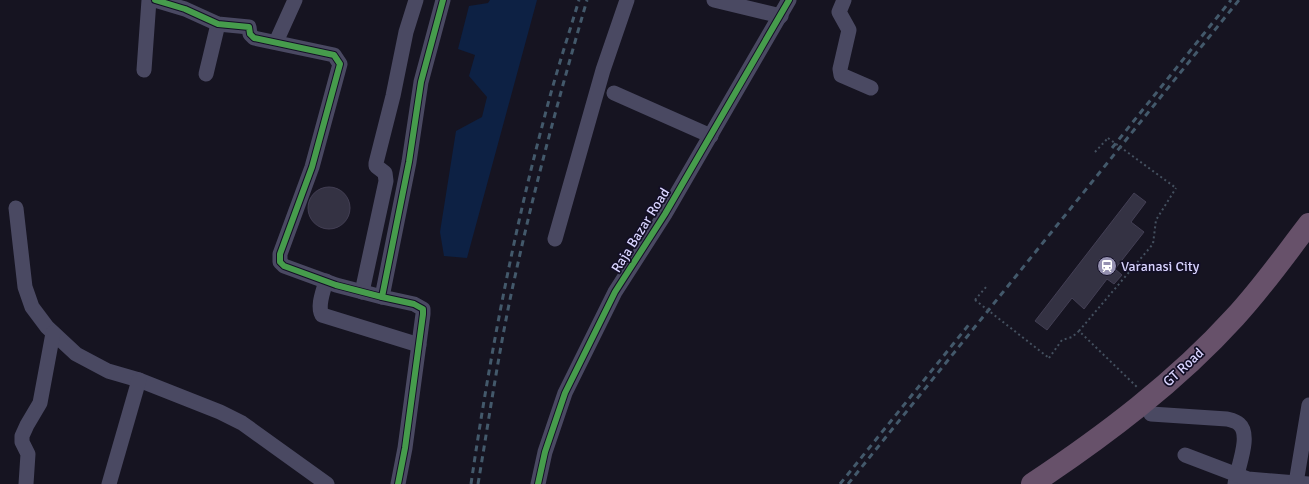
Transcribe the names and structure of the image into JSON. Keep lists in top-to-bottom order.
{
  "streets": {
    "highway": ["GT Road"],
    "street": ["Raja Bazar Road"]
  },
  "places": {
    "station": ["Varanasi City"]
  }
}
